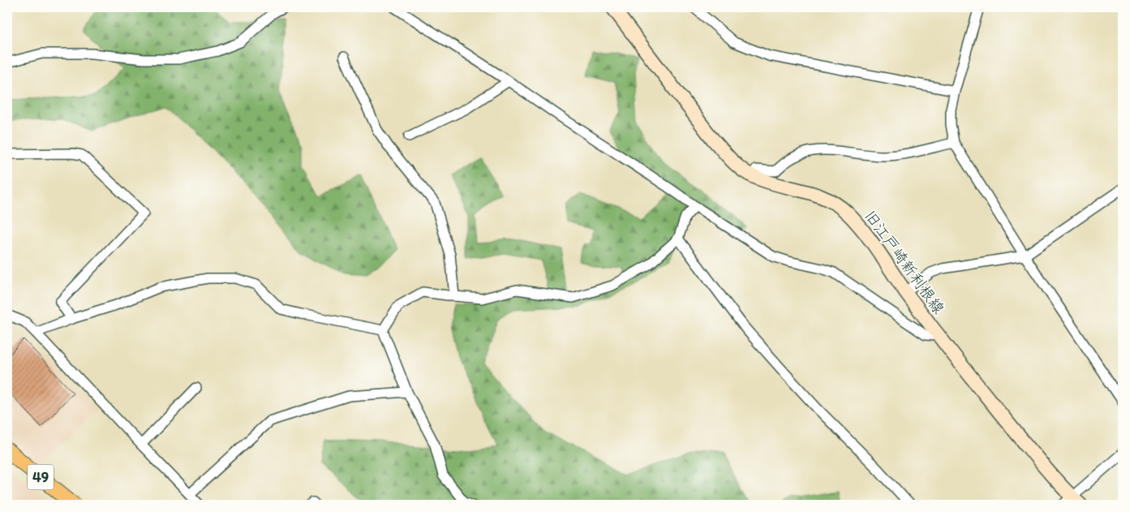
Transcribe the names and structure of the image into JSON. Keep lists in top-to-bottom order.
{
  "streets": {
    "main road": ["49"],
    "street": ["旧江戸崎新利根線"]
  }
}
